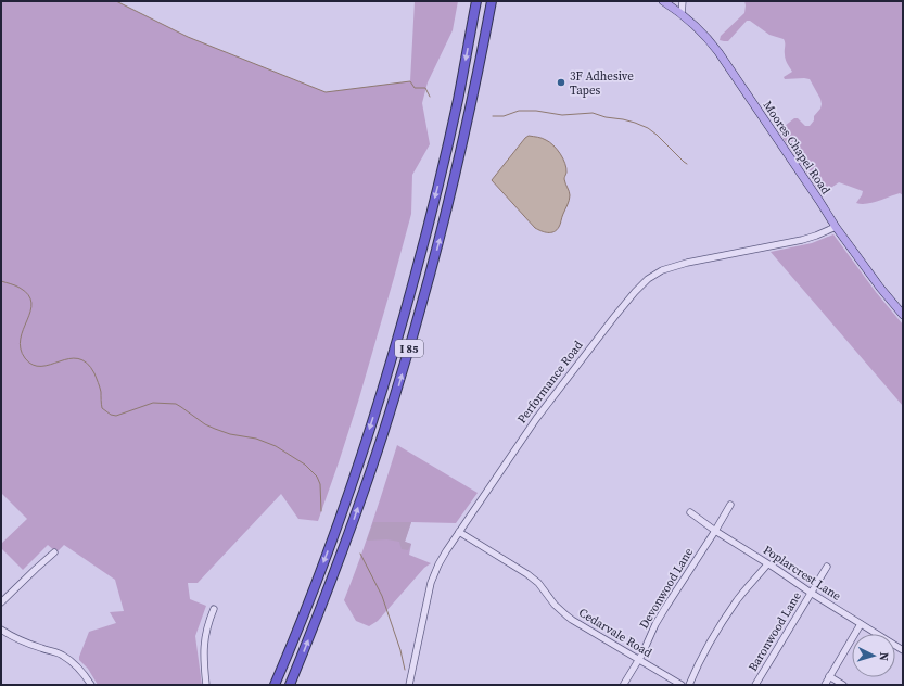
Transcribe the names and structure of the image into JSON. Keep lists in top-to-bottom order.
{
  "streets": {
    "highway": ["I 85"],
    "main road": ["Moores Chapel Road"],
    "street": [
      "Performance Road",
      "Poplarcrest Lane",
      "Devonwood Lane",
      "Baronwood Lane",
      "Cedarvale Road"
    ]
  },
  "crossings": [
    ["Moores Chapel Road", "Performance Road"],
    ["Performance Road", "Cedarvale Road"],
    ["Poplarcrest Lane", "Devonwood Lane"],
    ["Poplarcrest Lane", "Baronwood Lane"],
    ["Devonwood Lane", "Cedarvale Road"]
  ],
  "places": ["3F Adhesive Tapes"],
  "north": "right"
}
